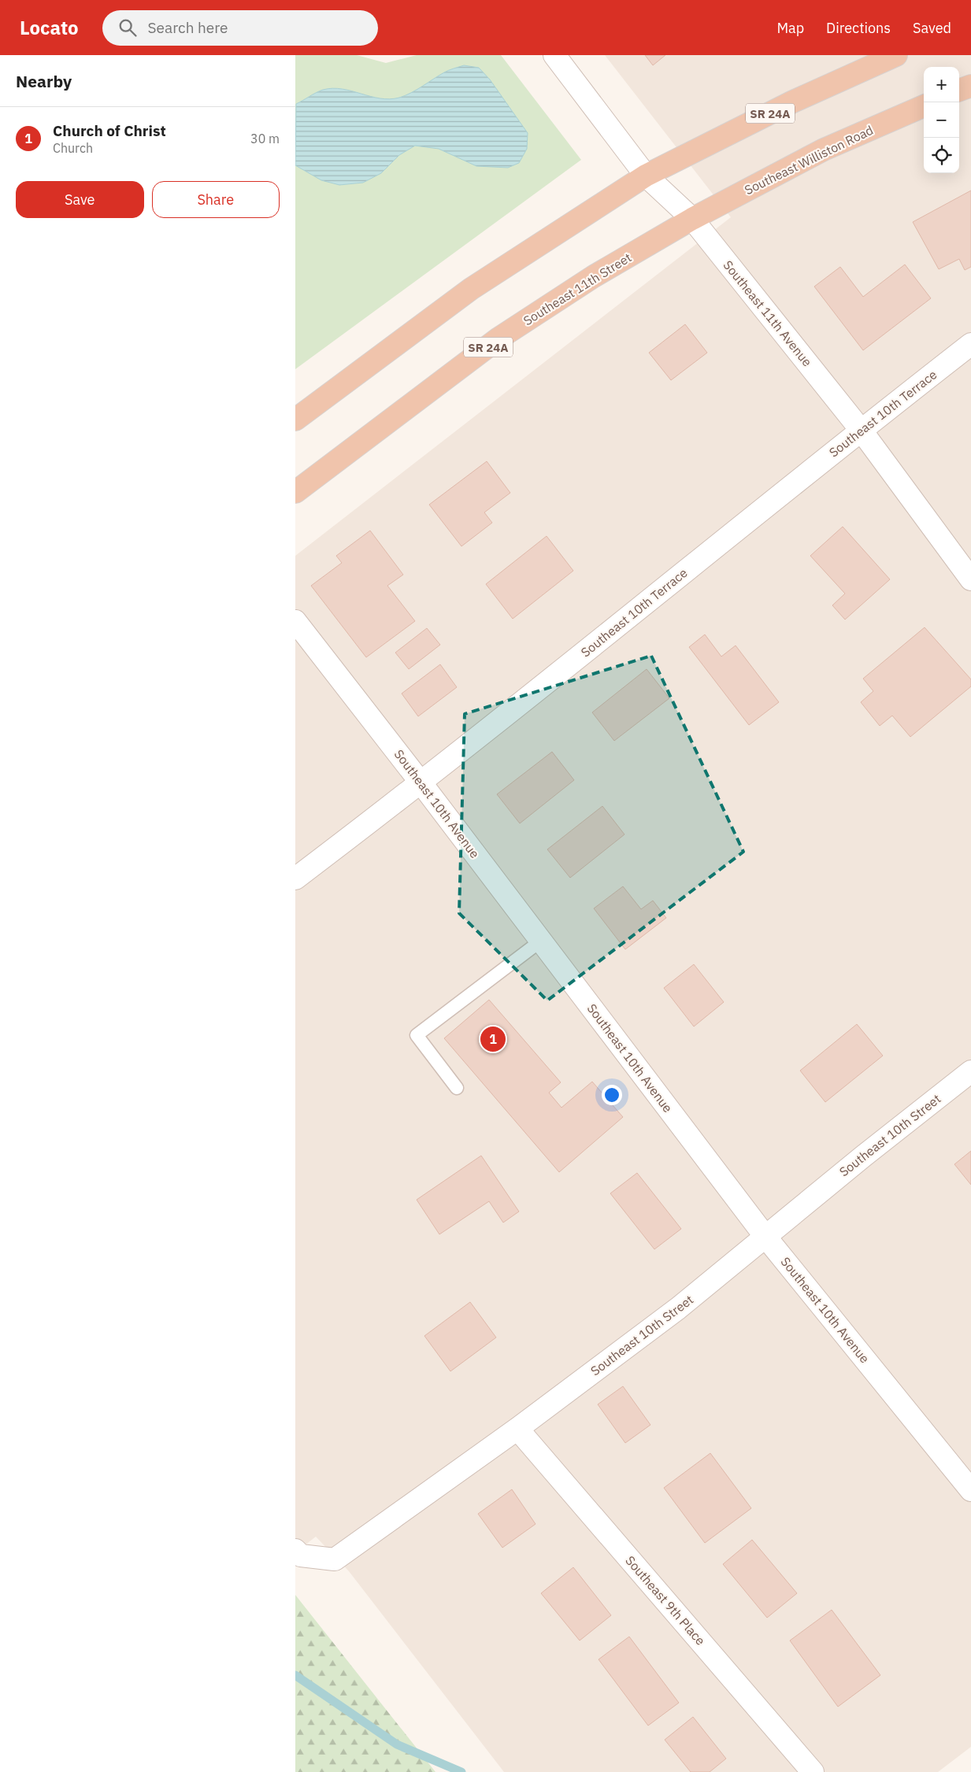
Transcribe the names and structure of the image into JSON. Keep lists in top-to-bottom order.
{
  "streets": {
    "highway": ["SR 24A", "Southeast Williston Road", "Southeast 11th Street"],
    "street": [
      "Southeast 11th Avenue",
      "Southeast 10th Terrace",
      "Southeast 10th Avenue",
      "Southeast 10th Street",
      "Southeast 9th Place"
    ]
  },
  "crossings": [
    ["SR 24A", "Southeast 11th Avenue"],
    ["Southeast Williston Road", "Southeast 11th Street"],
    ["Southeast Williston Road", "Southeast 11th Avenue"],
    ["Southeast 11th Street", "Southeast 11th Avenue"],
    ["Southeast 11th Avenue", "Southeast 10th Terrace"],
    ["Southeast 10th Terrace", "Southeast 10th Avenue"],
    ["Southeast 10th Avenue", "Southeast 10th Street"],
    ["Southeast 10th Street", "Southeast 9th Place"]
  ],
  "page": {
    "header": "Locato",
    "search": "Search here",
    "nav": ["Map", "Directions", "Saved"],
    "heading": "Nearby",
    "map_buttons": ["+", "−"],
    "list": [
      {
        "mark": "1",
        "name": "Church of Christ",
        "note": "Church",
        "value": "30 m"
      }
    ],
    "buttons": ["Save", "Share"],
    "pins": "1"
  }
}
